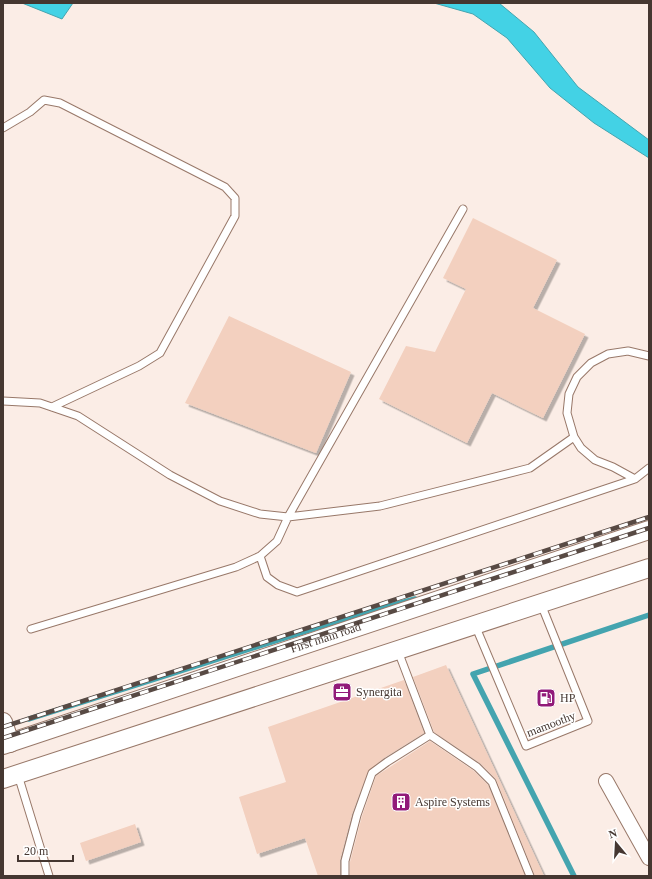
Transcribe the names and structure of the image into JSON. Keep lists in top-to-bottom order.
{
  "streets": {
    "street": ["First main road"],
    "lane": ["mamoothy"]
  },
  "places": {
    "office": ["Synergita"],
    "fuel station": ["HP"],
    "building": ["Aspire Systems"]
  },
  "scale_bar": "20 m",
  "north": "top"
}
